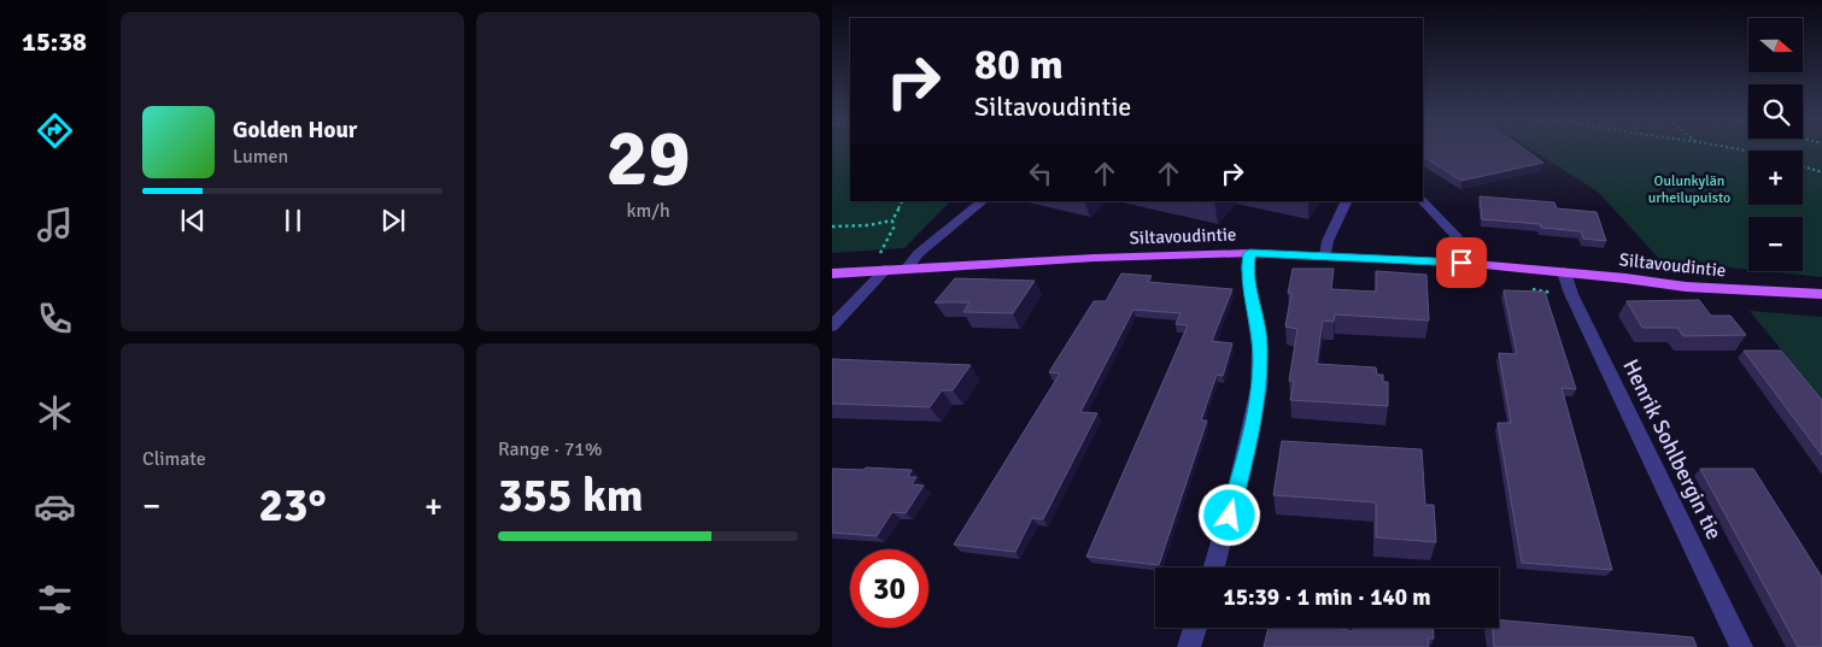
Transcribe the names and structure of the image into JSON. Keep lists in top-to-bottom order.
{
  "streets": {
    "main road": ["Siltavoudintie"],
    "street": ["Henrik Sohlbergin tie"]
  },
  "crossings": [
    ["Siltavoudintie", "Henrik Sohlbergin tie"]
  ],
  "parks": ["Oulunkylän urheilupuisto"],
  "north": "right",
  "page": {
    "tabs": "15:38",
    "tile": [
      ["29", "km/h"],
      "Climate",
      ["Range · 71%", "355 km"]
    ],
    "map_buttons": ["+", "−"],
    "turn": ["80 m", "Siltavoudintie"],
    "song": ["Golden Hour", "Lumen"],
    "heat": ["−", "23°", "+"],
    "limit": "30",
    "trip": "15:39 · 1 min · 140 m"
  }
}
